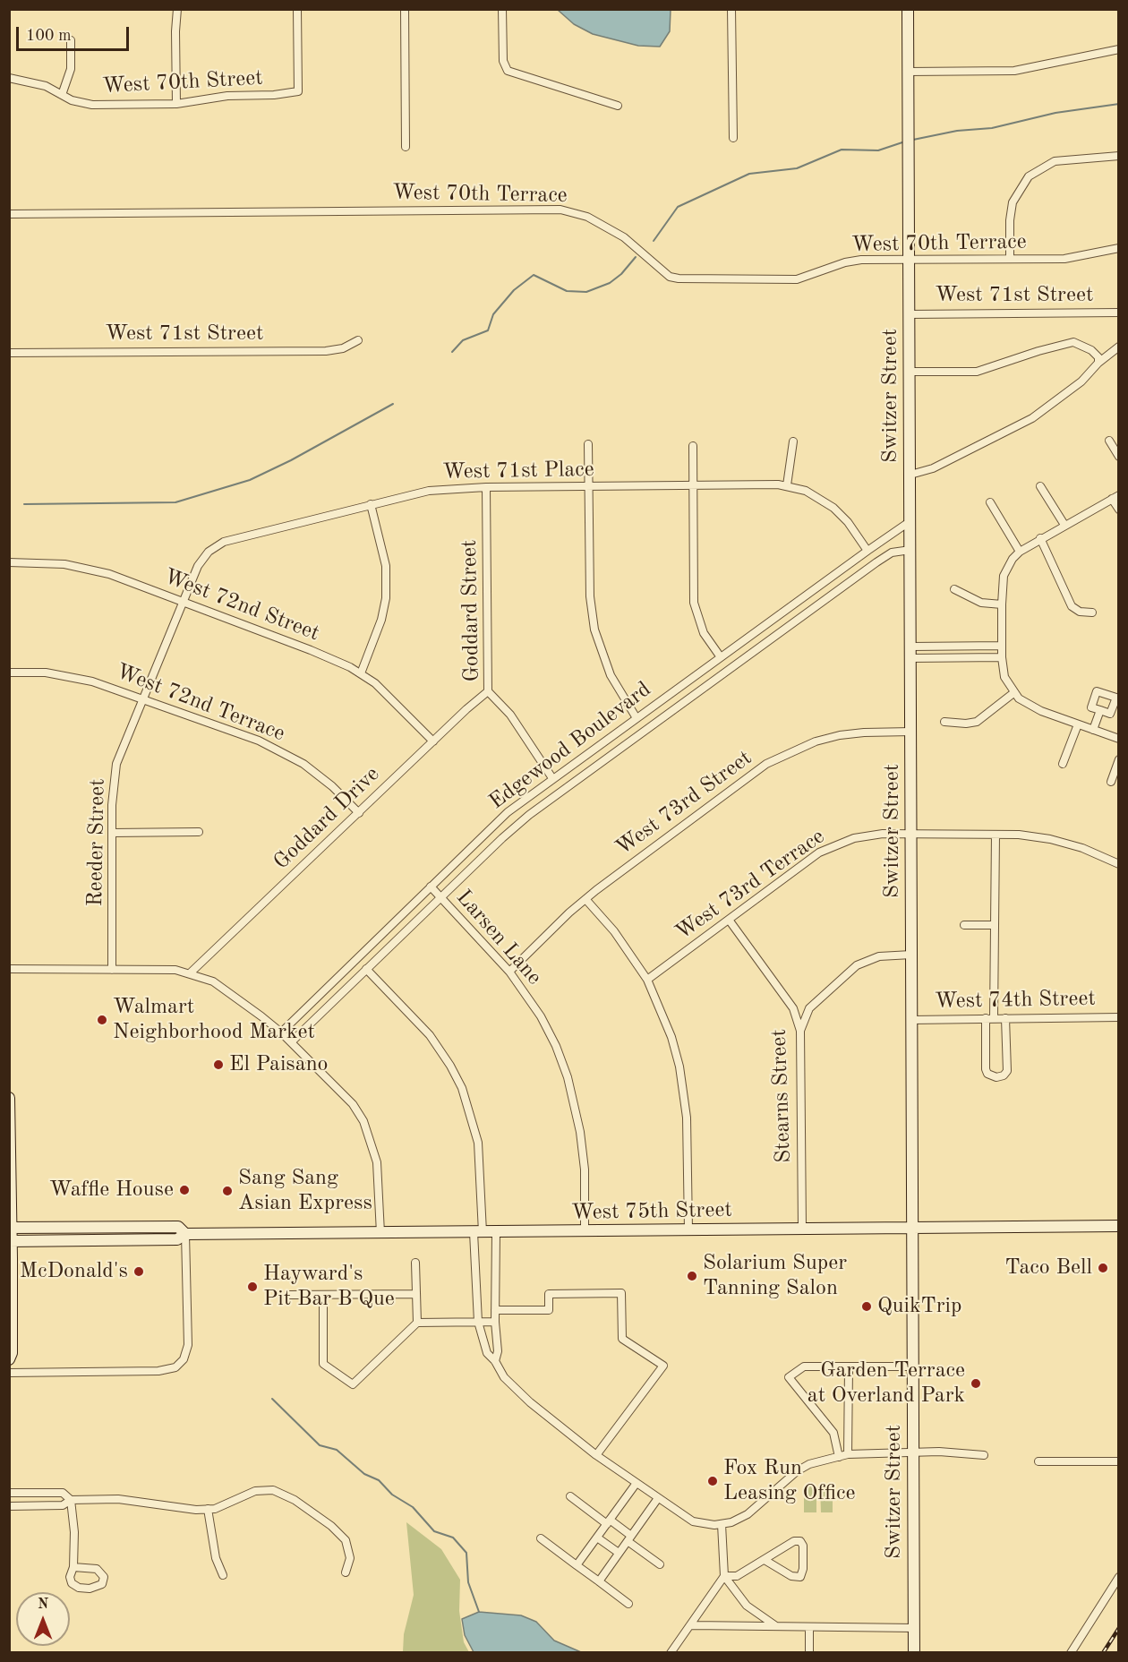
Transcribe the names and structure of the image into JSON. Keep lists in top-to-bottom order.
{
  "streets": {
    "street": [
      "West 70th Street",
      "West 70th Terrace",
      "West 71st Street",
      "Switzer Street",
      "West 71st Place",
      "West 72nd Street",
      "Goddard Street",
      "West 72nd Terrace",
      "Edgewood Boulevard",
      "West 73rd Street",
      "Goddard Drive",
      "Reeder Street",
      "West 73rd Terrace",
      "Larsen Lane",
      "West 74th Street",
      "Stearns Street",
      "West 75th Street"
    ]
  },
  "crossings": [
    ["West 70th Terrace", "Switzer Street"],
    ["West 71st Street", "Switzer Street"],
    ["Switzer Street", "Edgewood Boulevard"],
    ["Switzer Street", "West 73rd Street"],
    ["Switzer Street", "West 73rd Terrace"],
    ["Switzer Street", "West 74th Street"],
    ["Switzer Street", "West 75th Street"],
    ["West 71st Place", "West 72nd Street"],
    ["West 71st Place", "Goddard Street"],
    ["West 71st Place", "Edgewood Boulevard"],
    ["West 71st Place", "Reeder Street"],
    ["West 72nd Street", "Goddard Drive"],
    ["West 72nd Street", "Reeder Street"],
    ["Goddard Street", "Edgewood Boulevard"],
    ["Goddard Street", "Goddard Drive"],
    ["West 72nd Terrace", "Goddard Drive"],
    ["West 72nd Terrace", "Reeder Street"],
    ["Edgewood Boulevard", "Larsen Lane"],
    ["West 73rd Street", "Larsen Lane"],
    ["West 73rd Terrace", "Stearns Street"],
    ["Larsen Lane", "West 75th Street"],
    ["Stearns Street", "West 75th Street"]
  ],
  "places": [
    "Walmart Neighborhood Market",
    "El Paisano",
    "Waffle House",
    "Sang Sang Asian Express",
    "Taco Bell",
    "McDonald's",
    "Solarium Super Tanning Salon",
    "Hayward's Pit Bar B Que",
    "QuikTrip",
    "Garden Terrace at Overland Park",
    "Fox Run Leasing Office"
  ],
  "scale_bar": "100 m",
  "north": "top"
}
